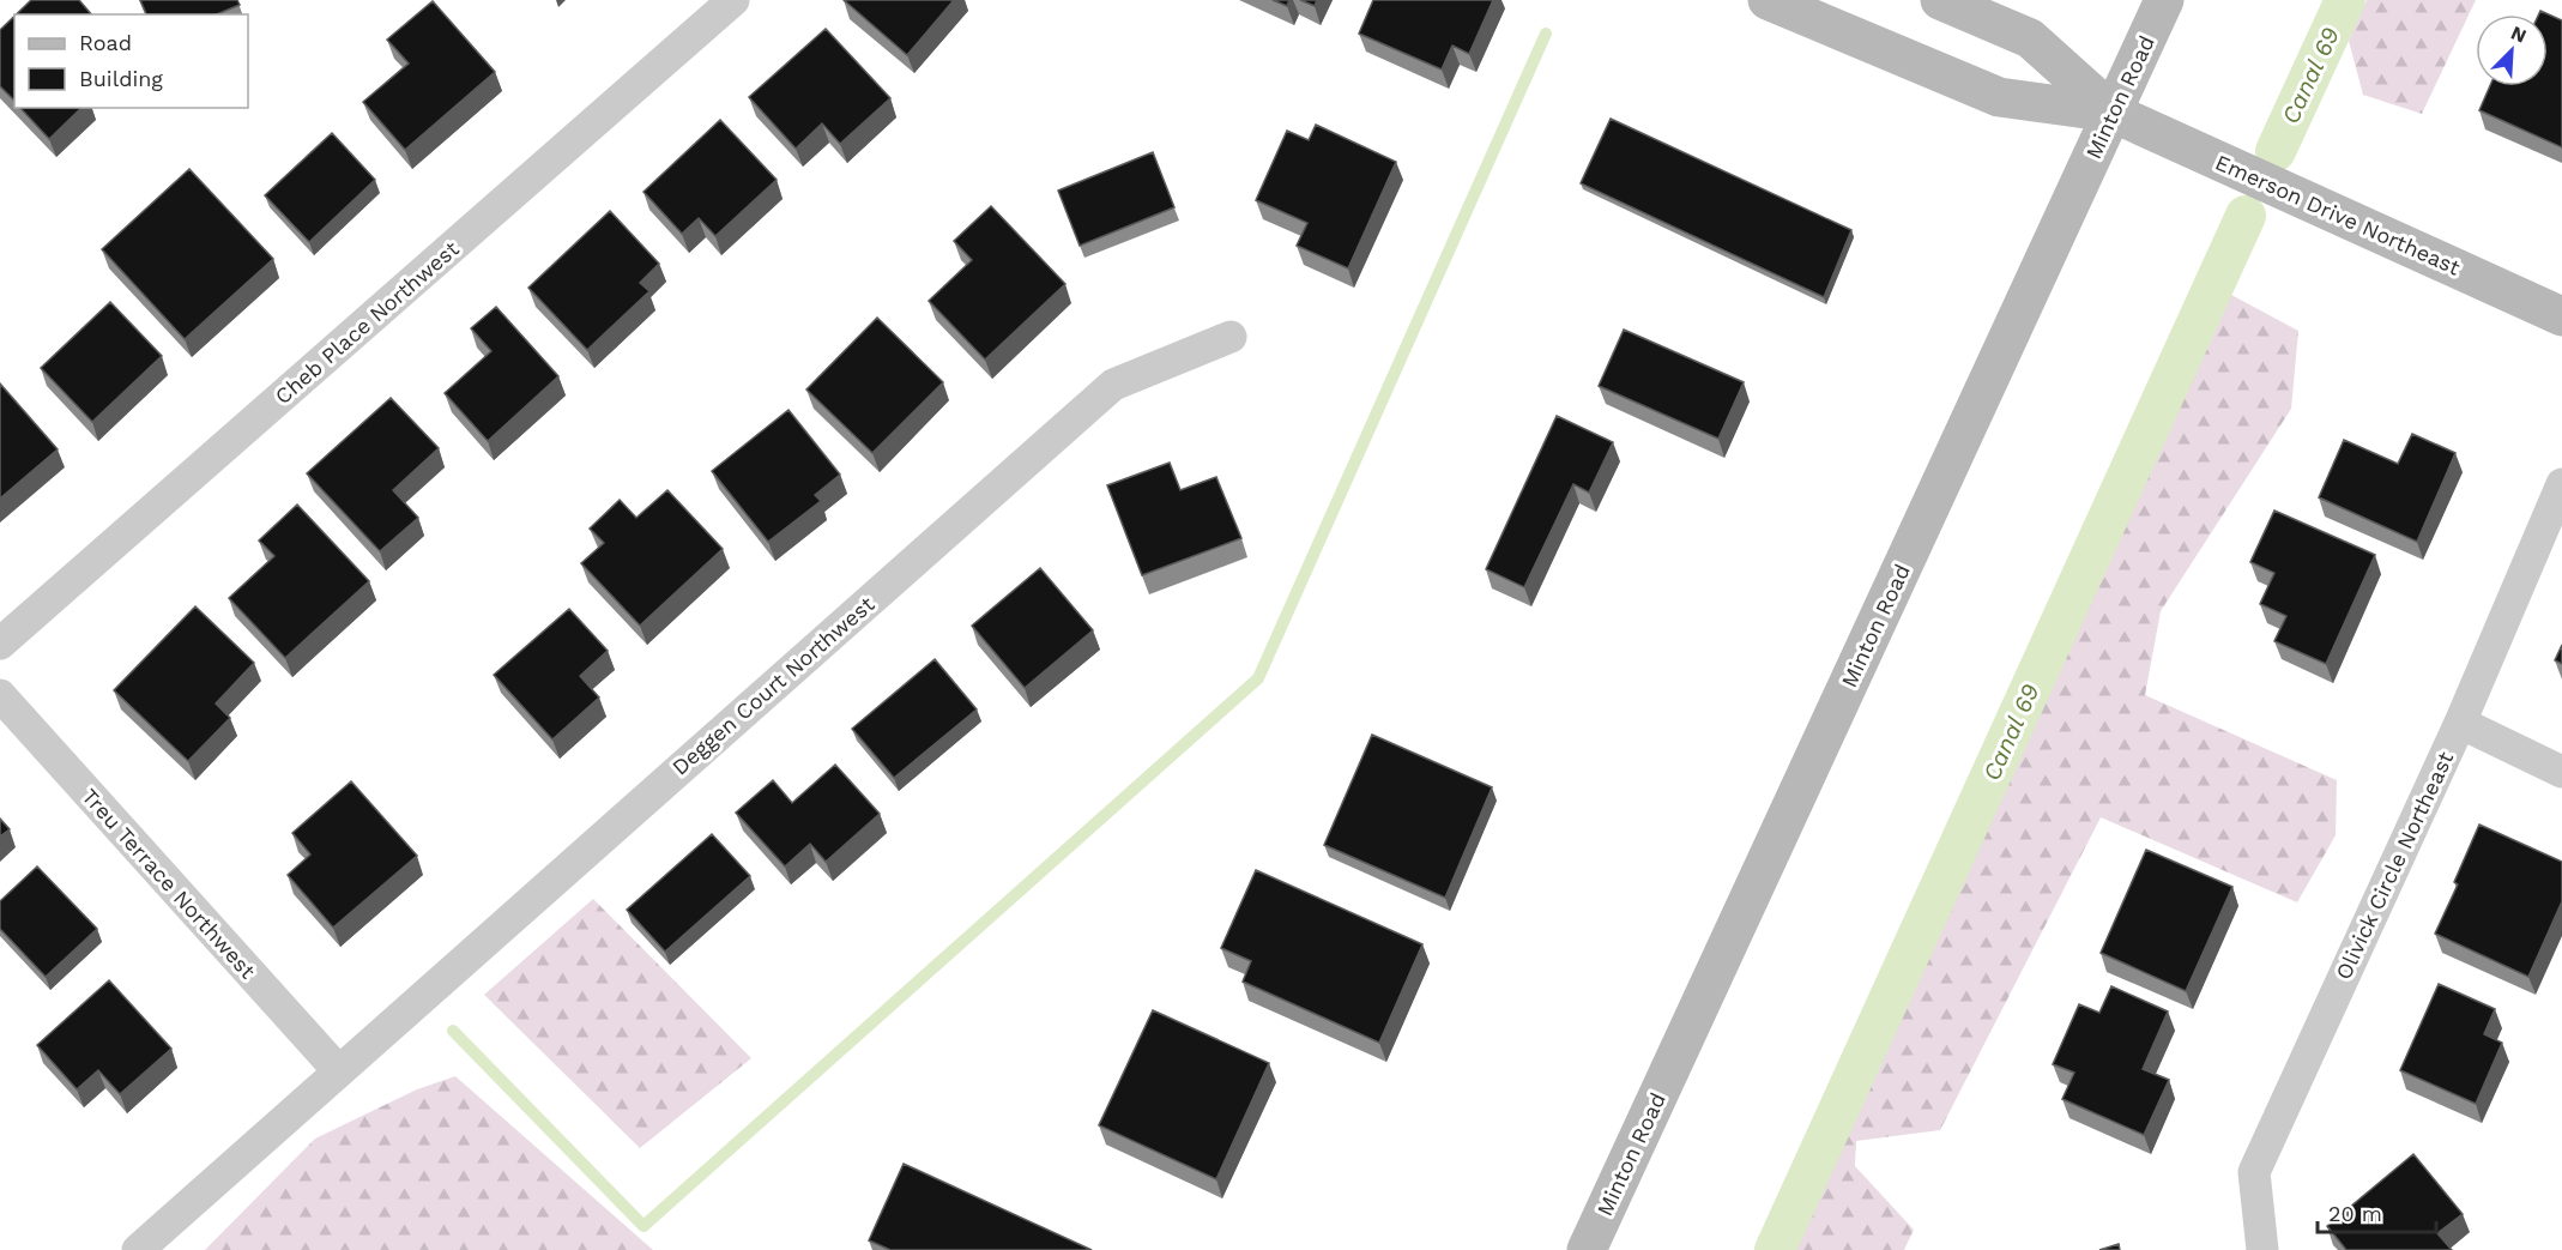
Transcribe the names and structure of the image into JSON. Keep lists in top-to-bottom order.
{
  "streets": {
    "main road": ["Minton Road", "Emerson Drive Northeast"],
    "street": [
      "Cheb Place Northwest",
      "Deggen Court Northwest",
      "Olivick Circle Northeast",
      "Treu Terrace Northwest"
    ]
  },
  "crossings": [
    ["Minton Road", "Emerson Drive Northeast"],
    ["Deggen Court Northwest", "Treu Terrace Northwest"]
  ],
  "water": ["Canal 69"],
  "legend": ["Road", "Building"],
  "scale_bar": "20 m",
  "north": "top right"
}
